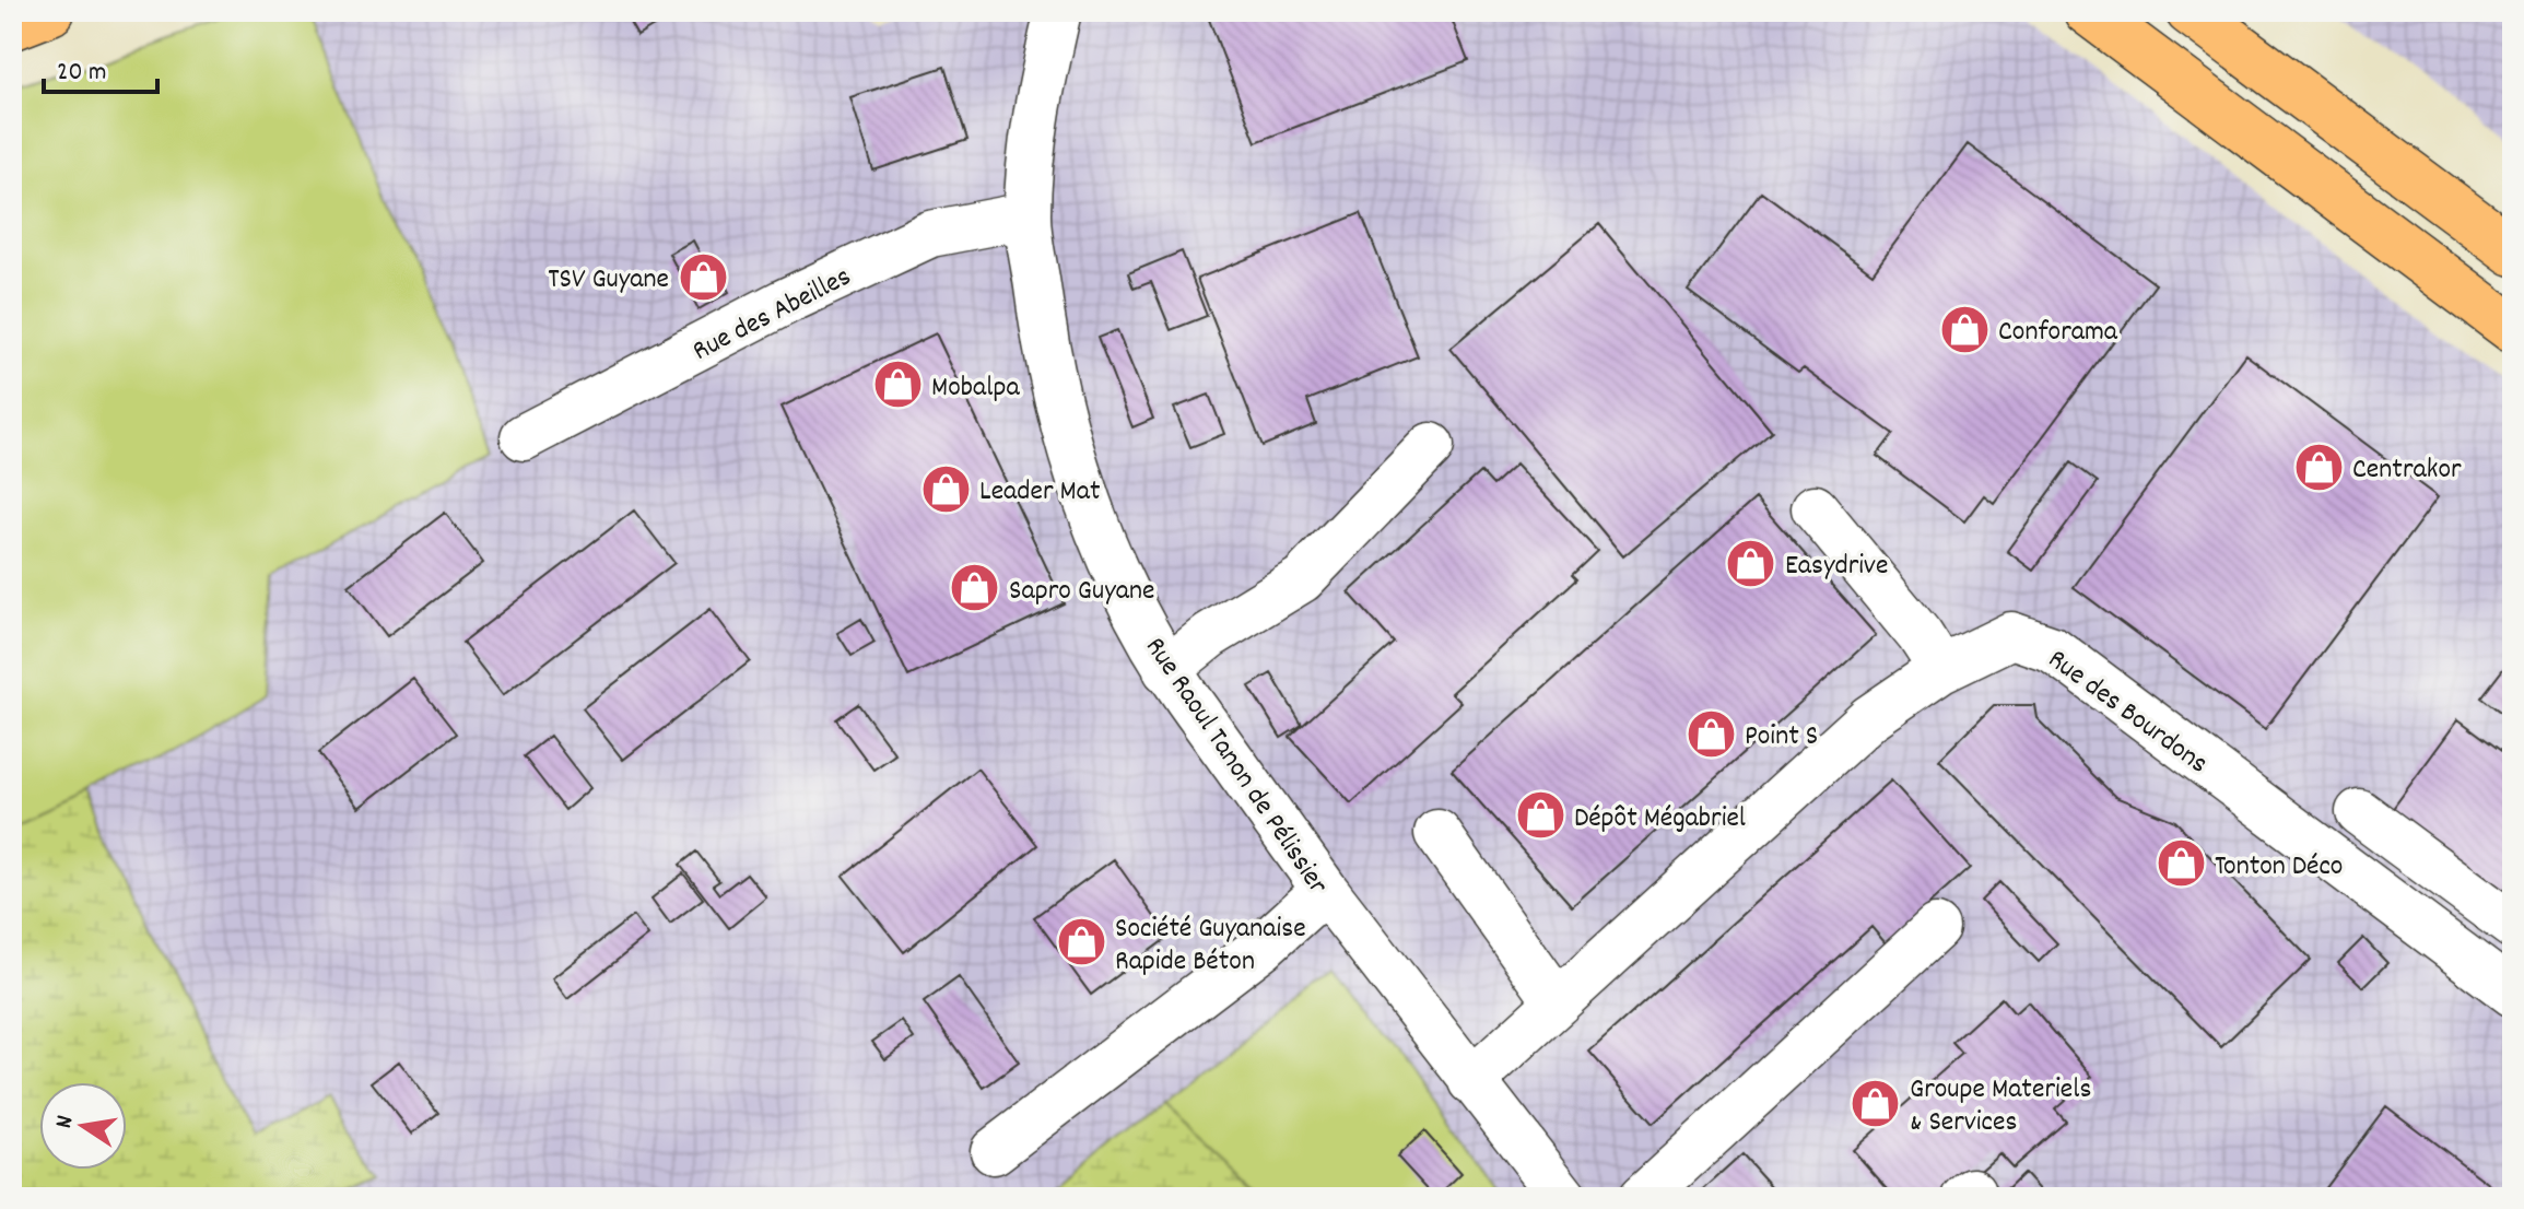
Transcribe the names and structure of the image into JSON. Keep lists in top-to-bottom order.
{
  "streets": {
    "street": ["Rue des Abeilles", "Rue des Bourdons", "Rue Raoul Tanon de Pélissier"]
  },
  "crossings": [
    ["Rue des Abeilles", "Rue Raoul Tanon de Pélissier"],
    ["Rue des Bourdons", "Rue Raoul Tanon de Pélissier"]
  ],
  "places": {
    "shop": [
      "TSV Guyane",
      "Conforama",
      "Mobalpa",
      "Centrakor",
      "Leader Mat",
      "Easydrive",
      "Sapro Guyane",
      "Point S",
      "Dépôt Mégabriel",
      "Tonton Déco",
      "Société Guyanaise Rapide Béton",
      "Groupe Materiels & Services"
    ]
  },
  "scale_bar": "20 m",
  "north": "left"
}
